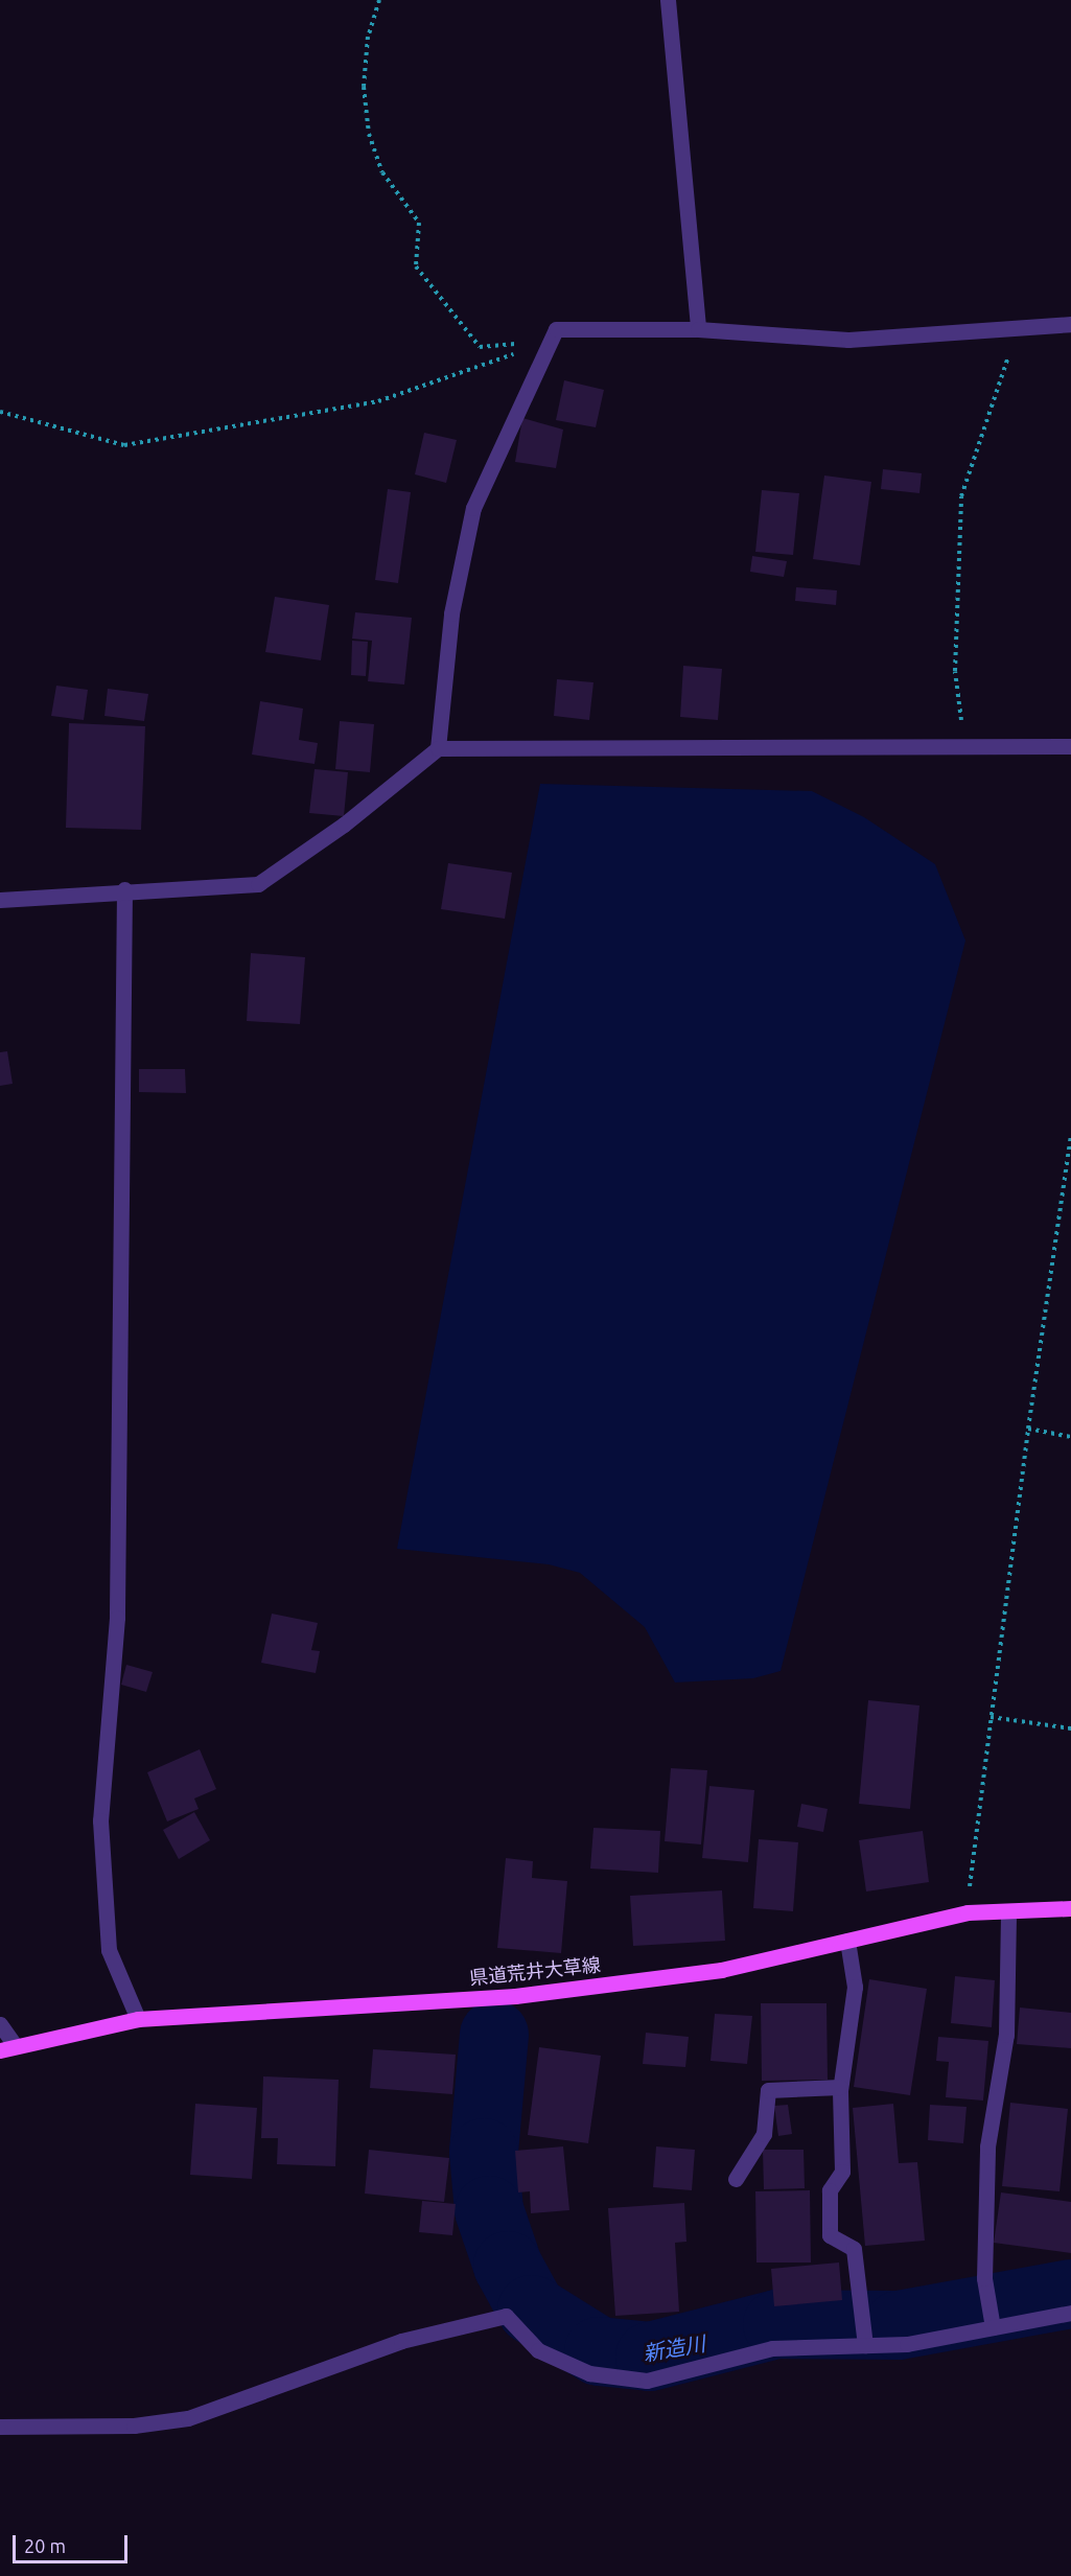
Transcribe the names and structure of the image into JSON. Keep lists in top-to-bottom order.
{
  "streets": {
    "main road": ["県道荒井大草線"]
  },
  "water": ["新造川"],
  "scale_bar": "20 m"
}
